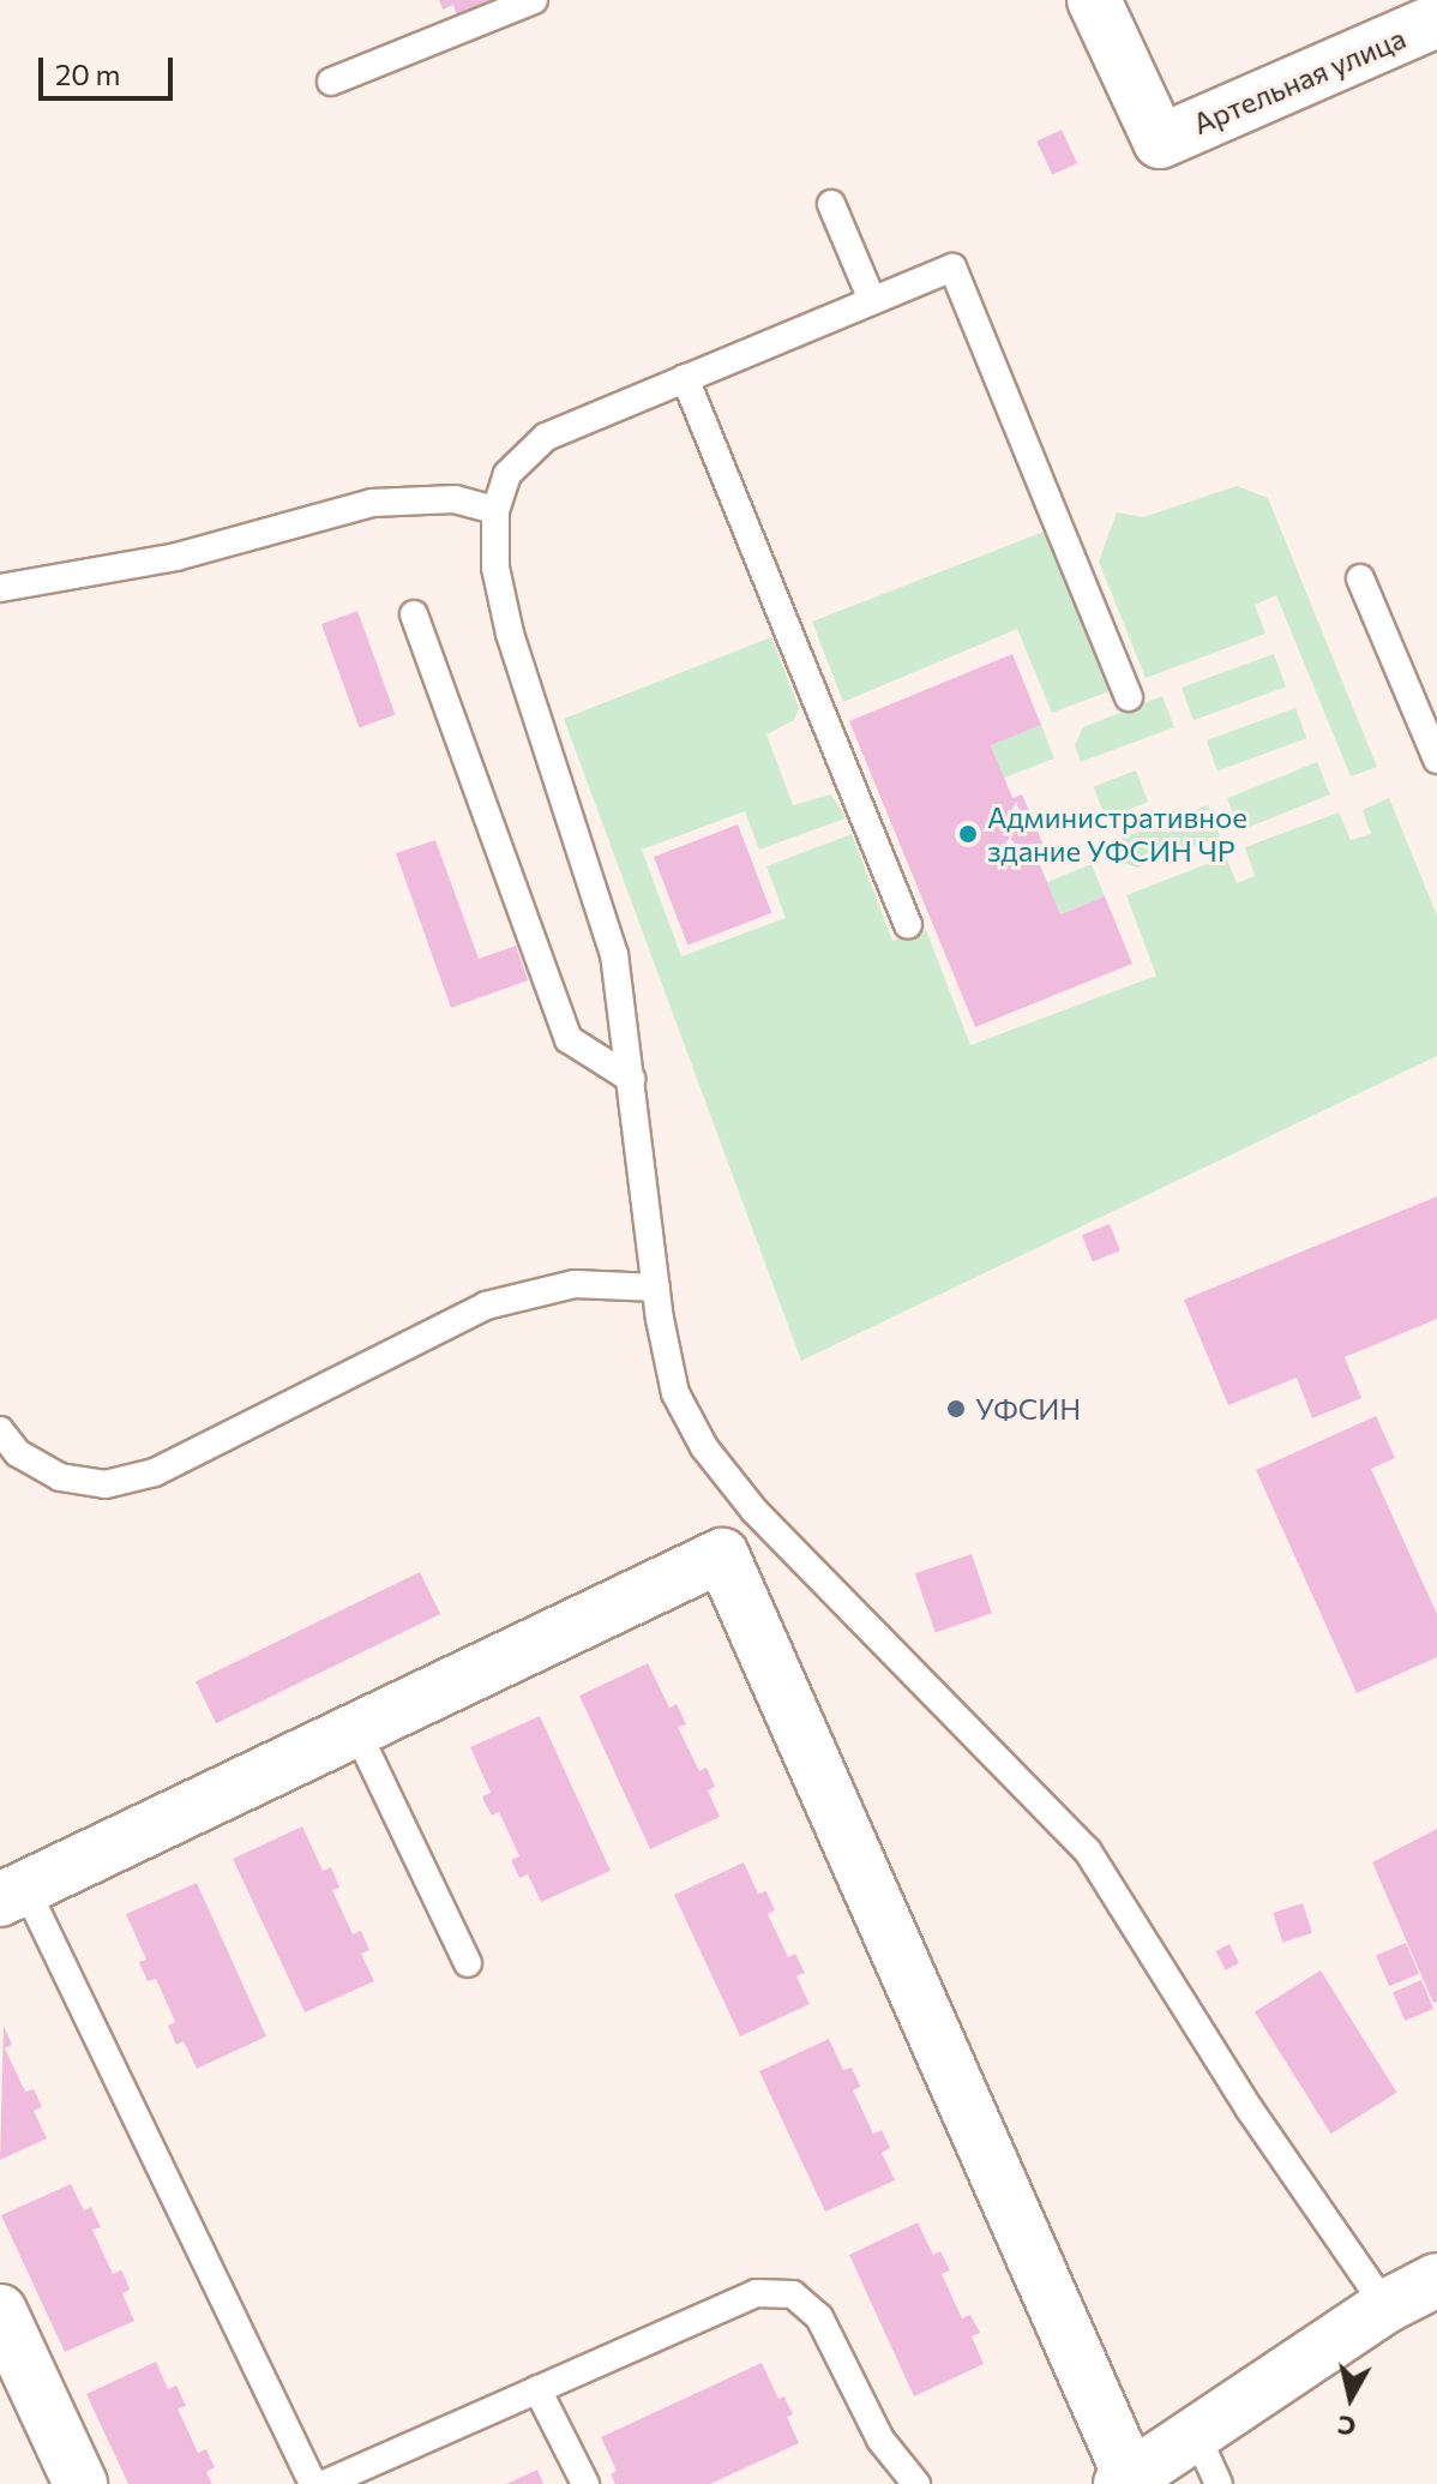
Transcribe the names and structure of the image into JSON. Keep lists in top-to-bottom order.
{
  "streets": {
    "street": ["Артельная улица"]
  },
  "places": ["Административное здание УФСИН ЧР", "УФСИН"],
  "scale_bar": "20 m",
  "north": "bottom"
}
